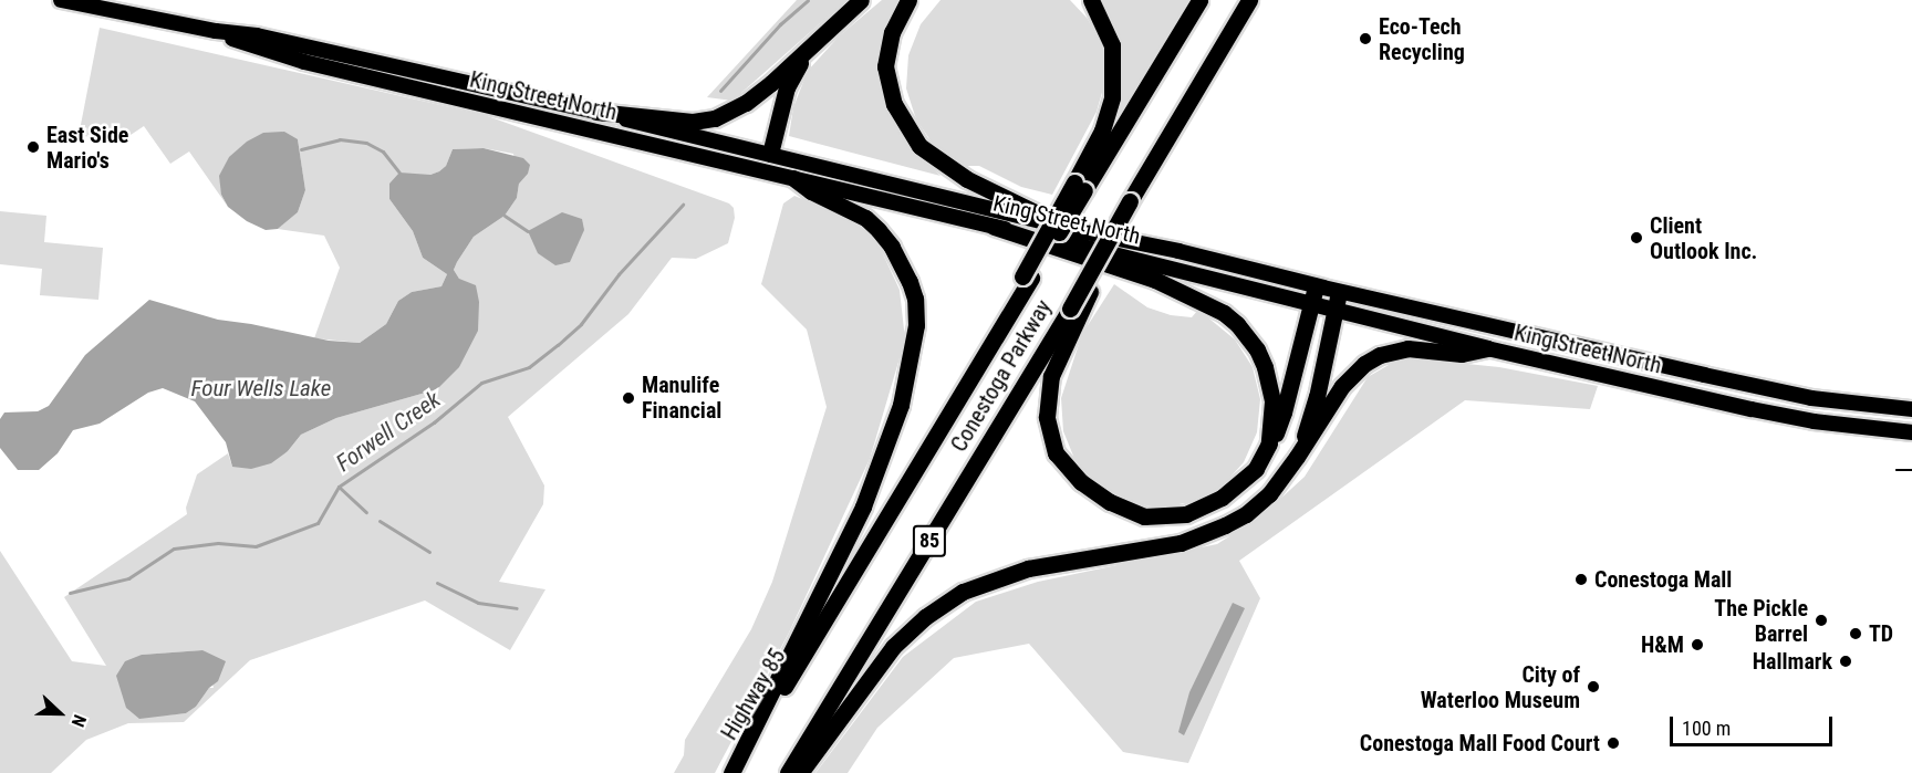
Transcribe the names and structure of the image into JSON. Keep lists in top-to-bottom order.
{
  "streets": {
    "highway": ["Conestoga Parkway", "85", "Highway 85"],
    "main road": ["King Street North"]
  },
  "crossings": [
    ["Conestoga Parkway", "Highway 85"]
  ],
  "water": ["Four Wells Lake", "Forwell Creek"],
  "places": [
    "Eco-Tech Recycling",
    "East Side Mario's",
    "Client Outlook Inc.",
    "Manulife Financial",
    "Conestoga Mall",
    "The Pickle Barrel",
    "TD",
    "H&M",
    "Hallmark",
    "City of Waterloo Museum",
    "Conestoga Mall Food Court"
  ],
  "scale_bar": "100 m",
  "north": "right"
}
